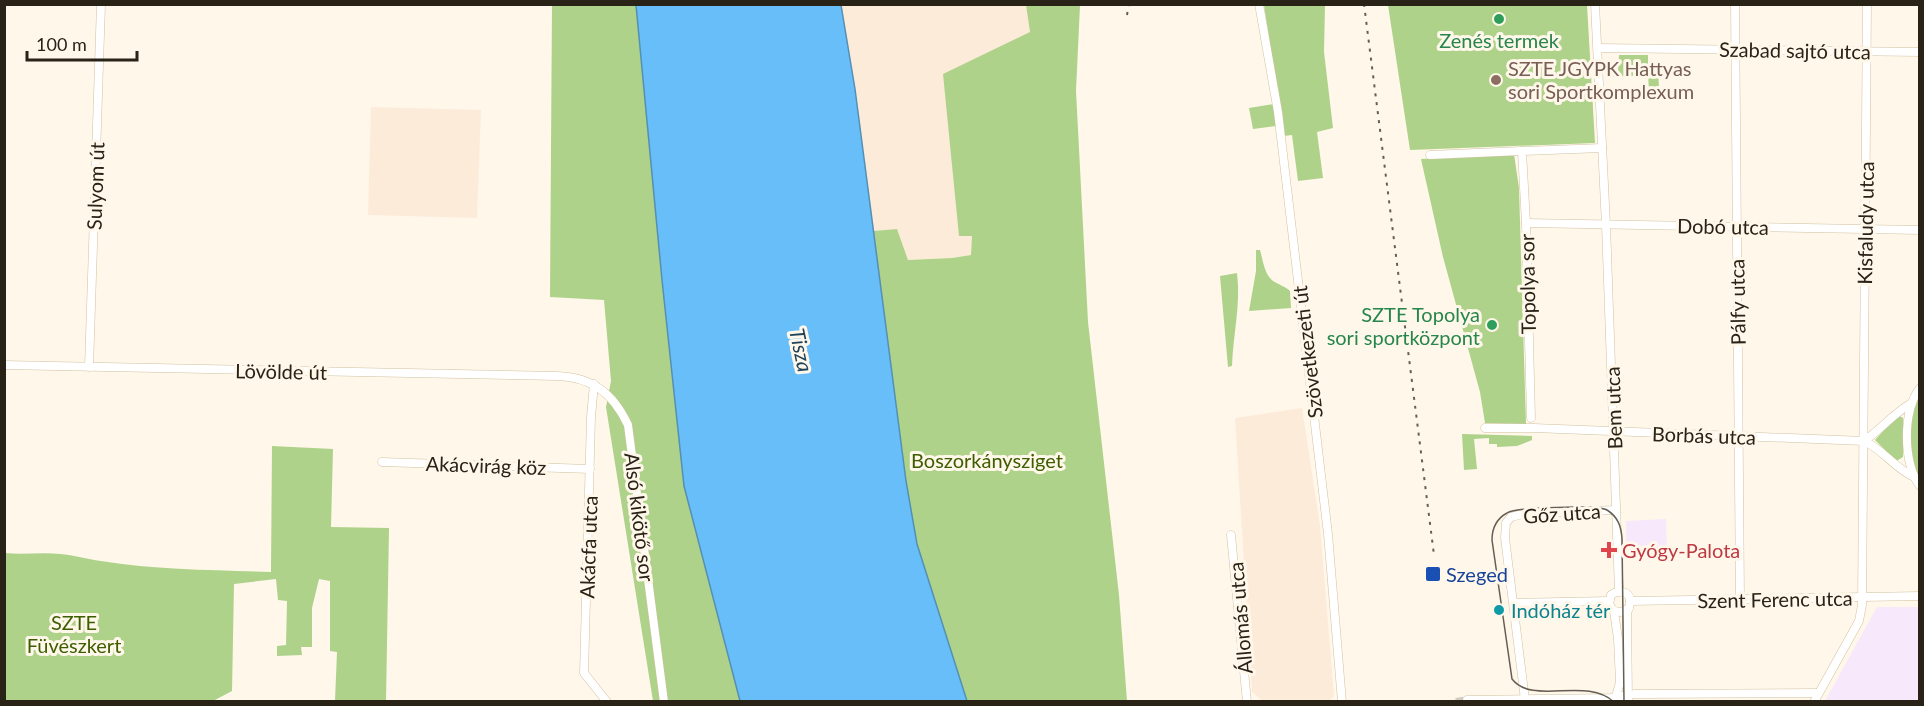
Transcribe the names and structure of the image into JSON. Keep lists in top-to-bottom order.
{
  "streets": {
    "street": [
      "Szabad sajtó utca",
      "Sulyom út",
      "Kisfaludy utca",
      "Dobó utca",
      "Topolya sor",
      "Pálfy utca",
      "Szövetkezeti út",
      "Lövölde út",
      "Bem utca",
      "Borbás utca",
      "Akácvirág köz",
      "Gőz utca",
      "Alsó kikötő sor",
      "Akácfa utca",
      "Szent Ferenc utca",
      "Állomás utca"
    ]
  },
  "crossings": [
    ["Szabad sajtó utca", "Kisfaludy utca"],
    ["Szabad sajtó utca", "Pálfy utca"],
    ["Szabad sajtó utca", "Bem utca"],
    ["Sulyom út", "Lövölde út"],
    ["Kisfaludy utca", "Dobó utca"],
    ["Kisfaludy utca", "Borbás utca"],
    ["Kisfaludy utca", "Szent Ferenc utca"],
    ["Dobó utca", "Topolya sor"],
    ["Dobó utca", "Pálfy utca"],
    ["Dobó utca", "Bem utca"],
    ["Pálfy utca", "Borbás utca"],
    ["Pálfy utca", "Szent Ferenc utca"],
    ["Lövölde út", "Alsó kikötő sor"],
    ["Bem utca", "Borbás utca"],
    ["Bem utca", "Gőz utca"],
    ["Bem utca", "Szent Ferenc utca"],
    ["Akácvirág köz", "Akácfa utca"],
    ["Alsó kikötő sor", "Akácfa utca"]
  ],
  "water": ["Tisza"],
  "parks": ["Boszorkánysziget", "SZTE Füvészkert"],
  "places": {
    "other": [
      "Zenés termek",
      "SZTE JGYPK Hattyas sori Sportkomplexum",
      "SZTE Topolya sori sportközpont",
      "Indóház tér"
    ],
    "health": ["Gyógy-Palota"],
    "transit": ["Szeged"]
  },
  "scale_bar": "100 m"
}
